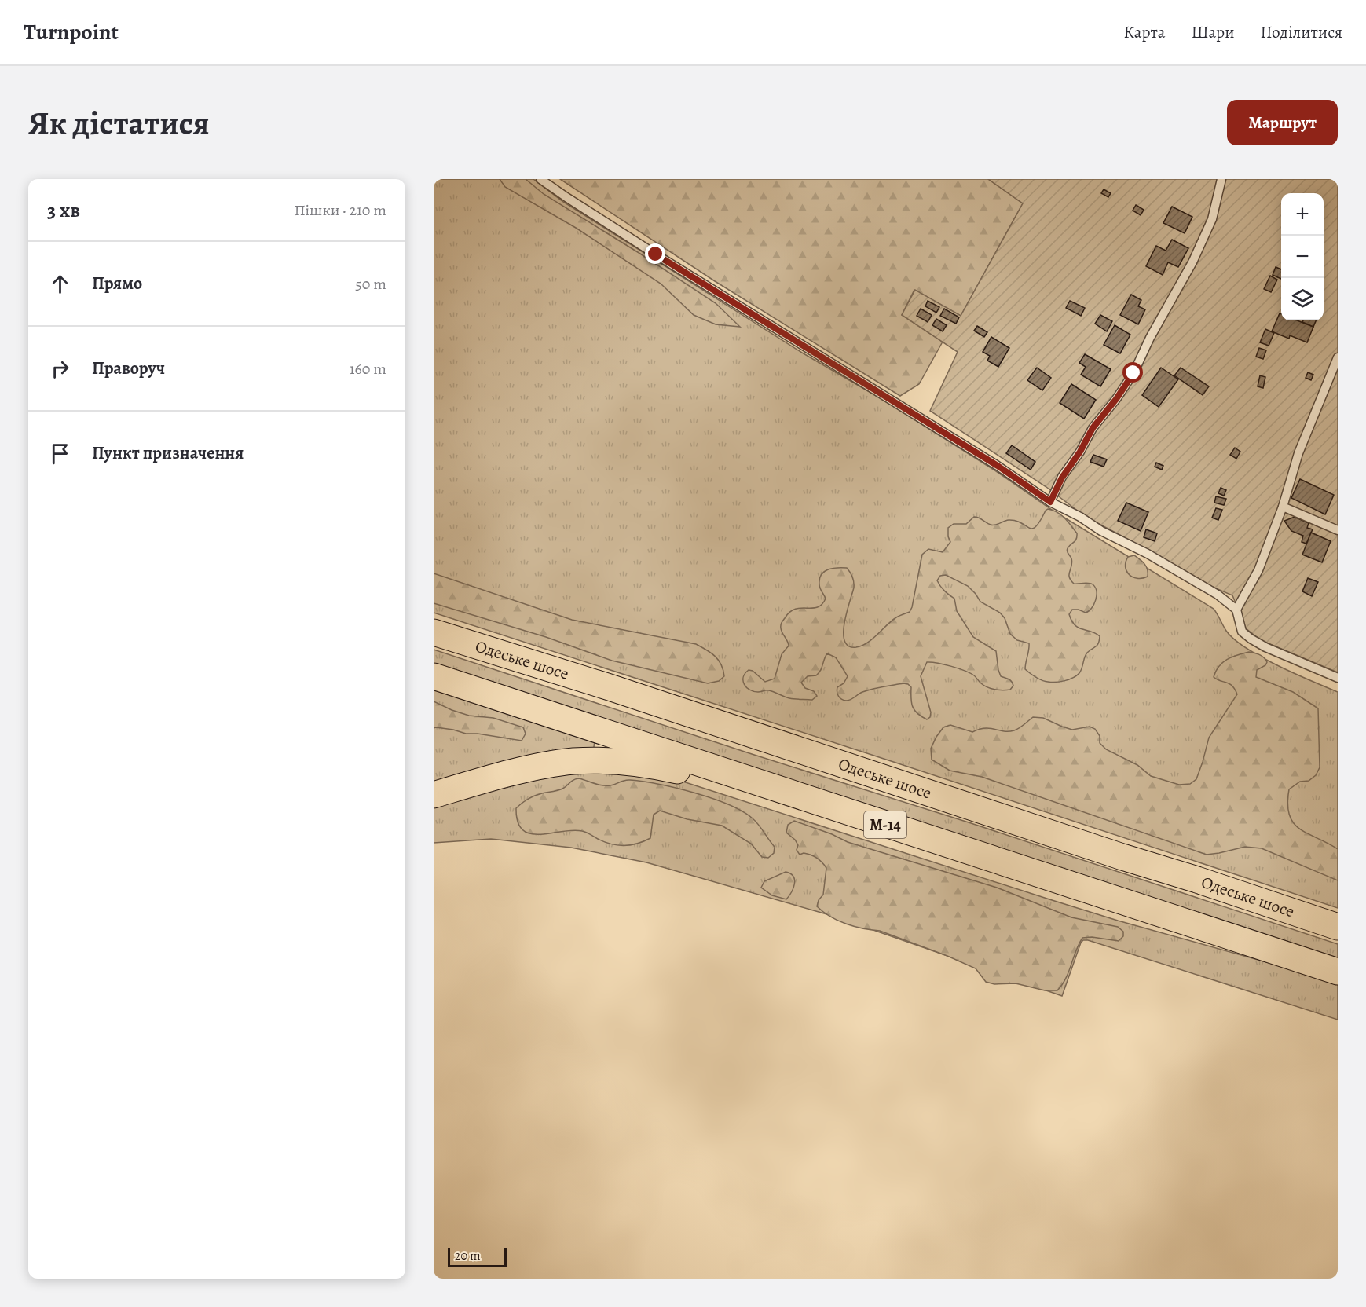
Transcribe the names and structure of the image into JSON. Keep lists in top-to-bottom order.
{
  "streets": {
    "highway": ["Одеське шосе", "М-14"]
  },
  "scale_bar": "20 m",
  "page": {
    "header": "Turnpoint",
    "nav": ["Карта", "Шари", "Поділитися"],
    "buttons": "Маршрут",
    "title": "Як дістатися",
    "heading": ["3 хв", "Пішки · 210 m"],
    "map_buttons": ["+", "−"],
    "list": [
      ["Прямо", "50 m"],
      ["Праворуч", "160 m"],
      "Пункт призначення"
    ],
    "scale": "20 m"
  }
}
